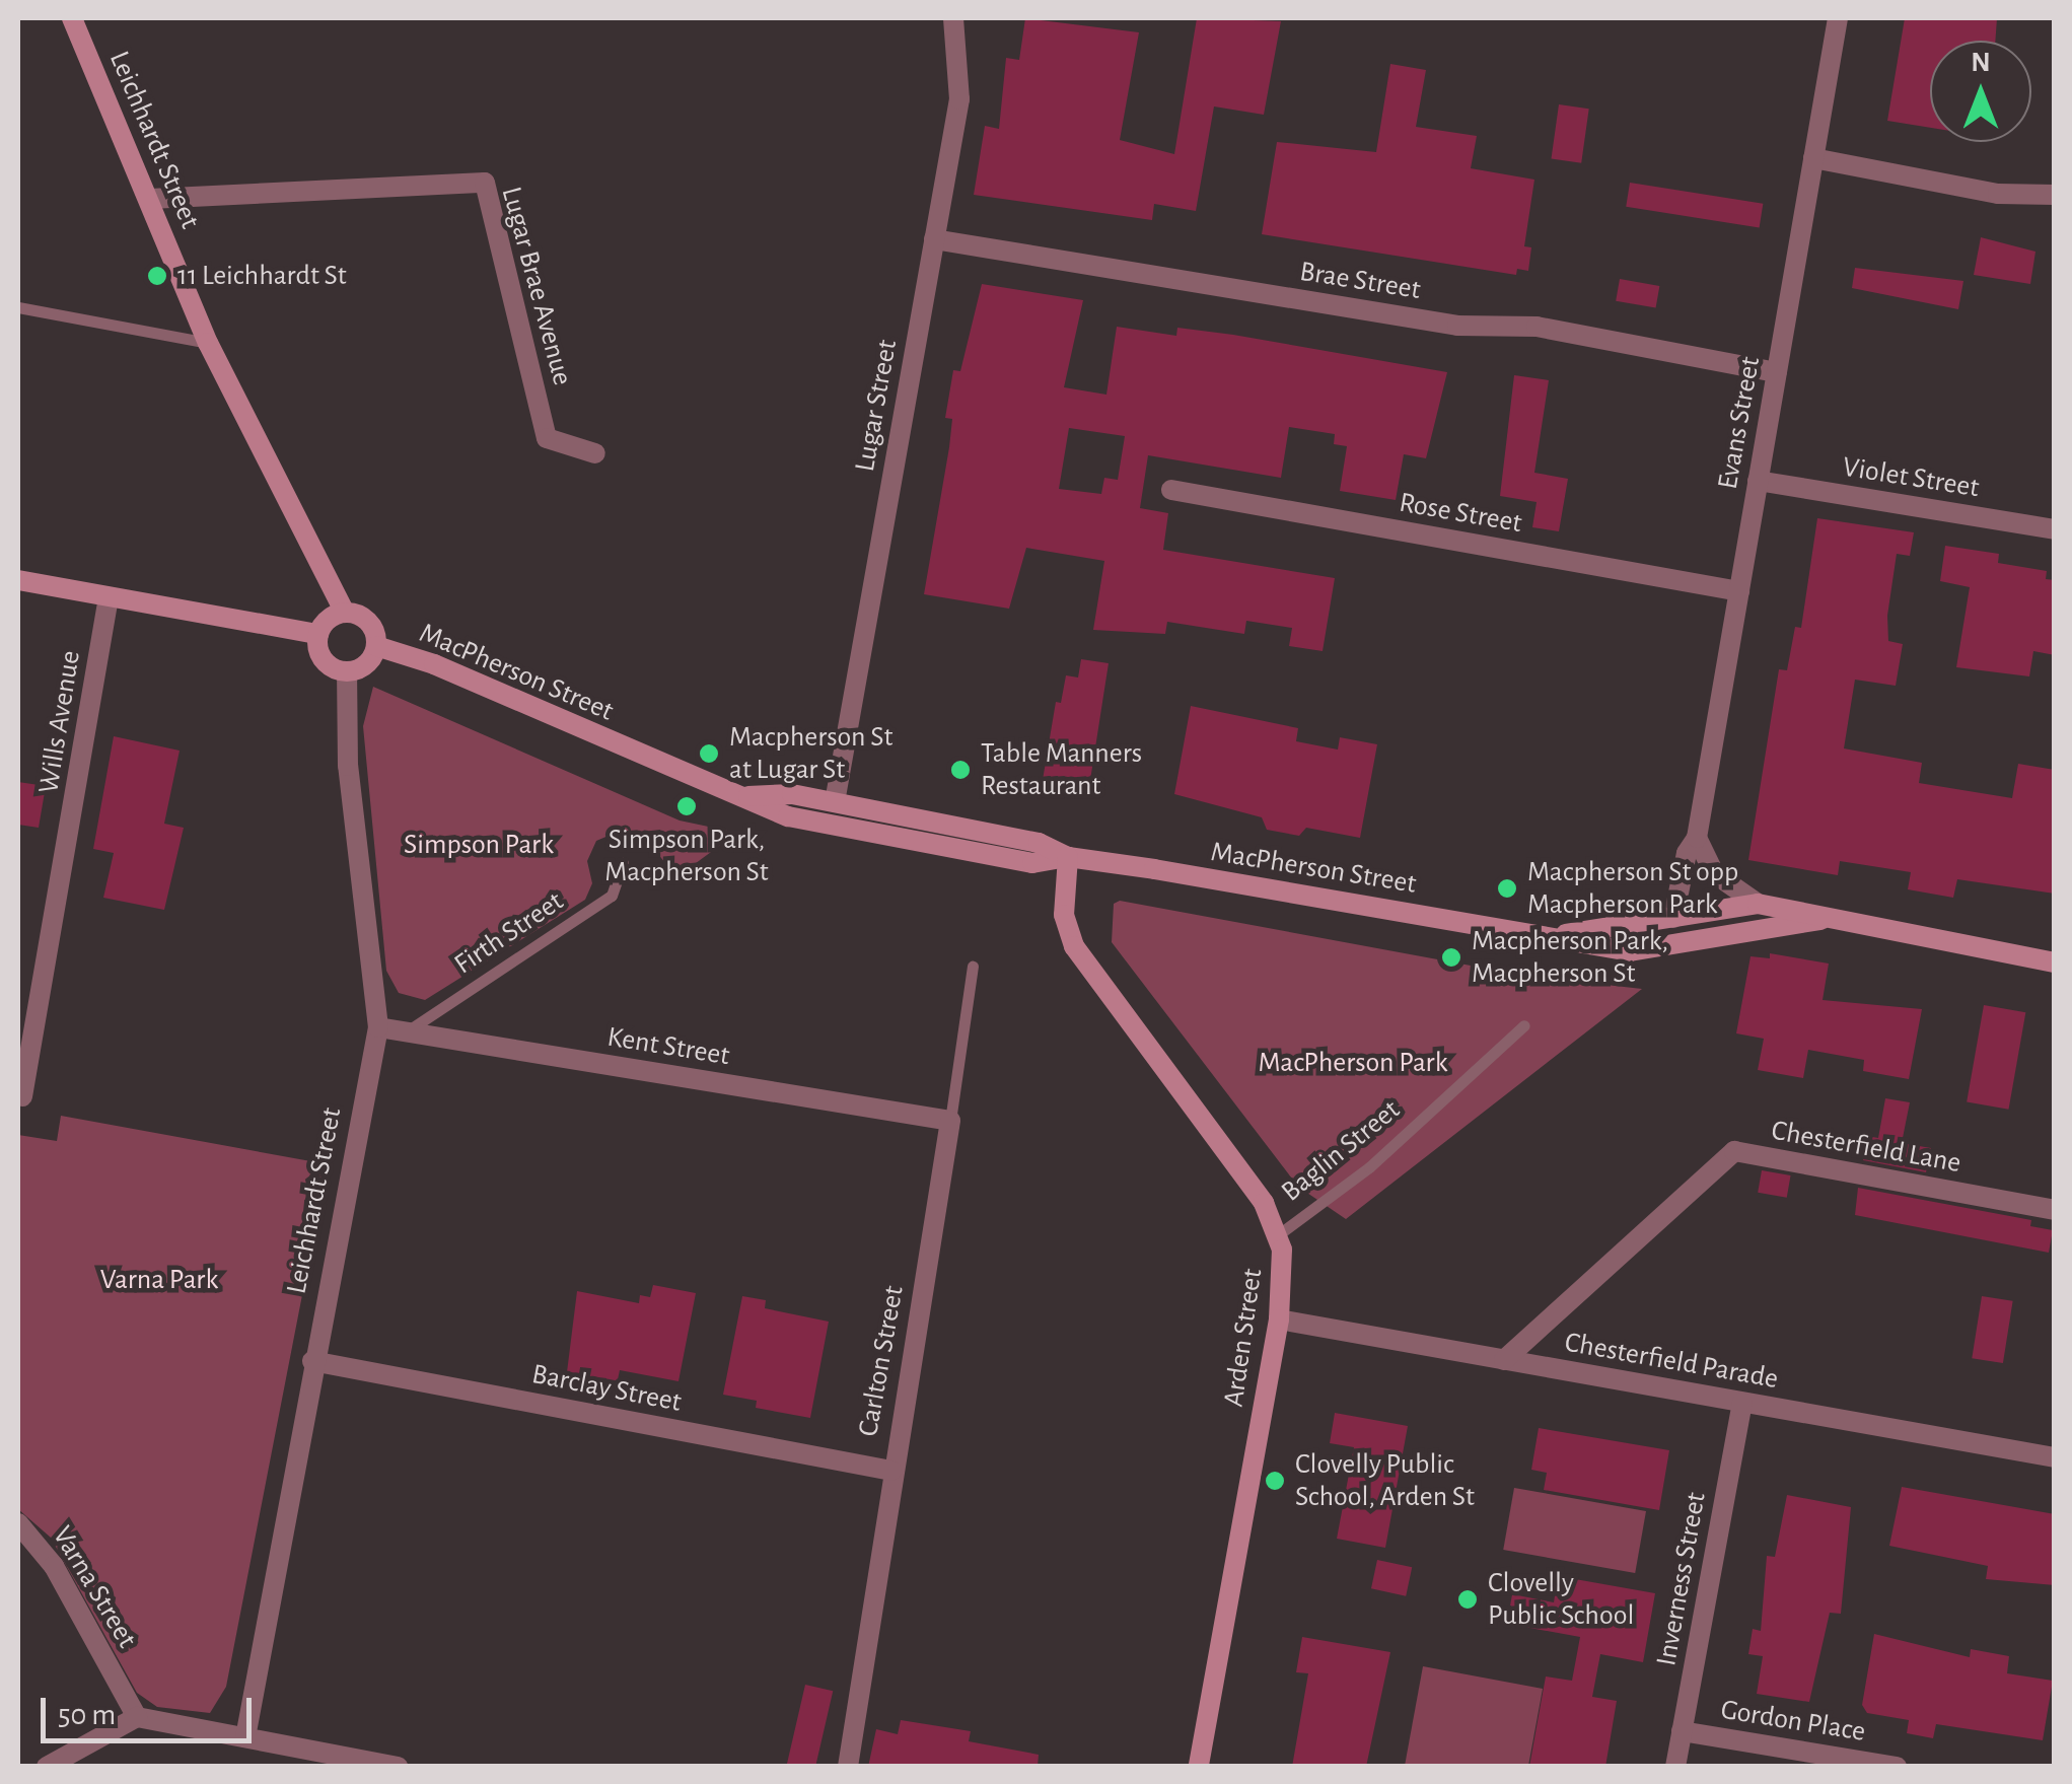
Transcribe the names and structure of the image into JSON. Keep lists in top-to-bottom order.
{
  "streets": {
    "main road": ["Leichhardt Street", "MacPherson Street", "Arden Street"],
    "street": [
      "Brae Street",
      "Lugar Brae Avenue",
      "Lugar Street",
      "Evans Street",
      "Violet Street",
      "Rose Street",
      "Wills Avenue",
      "Kent Street",
      "Chesterfield Lane",
      "Carlton Street",
      "Chesterfield Parade",
      "Barclay Street",
      "Inverness Street",
      "Varna Street",
      "Gordon Place"
    ],
    "lane": ["Firth Street", "Baglin Street"]
  },
  "crossings": [
    ["Leichhardt Street", "Lugar Brae Avenue"],
    ["Leichhardt Street", "MacPherson Street"],
    ["Leichhardt Street", "Kent Street"],
    ["Leichhardt Street", "Barclay Street"],
    ["Brae Street", "Lugar Street"],
    ["Brae Street", "Evans Street"],
    ["Lugar Street", "MacPherson Street"],
    ["Evans Street", "Violet Street"],
    ["Evans Street", "Rose Street"],
    ["Evans Street", "MacPherson Street"],
    ["MacPherson Street", "Arden Street"],
    ["Firth Street", "Kent Street"],
    ["Kent Street", "Carlton Street"],
    ["Chesterfield Lane", "Chesterfield Parade"],
    ["Baglin Street", "Arden Street"],
    ["Arden Street", "Chesterfield Parade"],
    ["Carlton Street", "Barclay Street"],
    ["Chesterfield Parade", "Inverness Street"],
    ["Inverness Street", "Gordon Place"]
  ],
  "parks": ["Simpson Park", "MacPherson Park", "Varna Park"],
  "places": [
    "11 Leichhardt St",
    "Macpherson St at Lugar St",
    "Table Manners Restaurant",
    "Simpson Park, Macpherson St",
    "Macpherson St opp Macpherson Park",
    "Macpherson Park, Macpherson St",
    "Clovelly Public School, Arden St",
    "Clovelly Public School"
  ],
  "scale_bar": "50 m",
  "north": "top"
}
